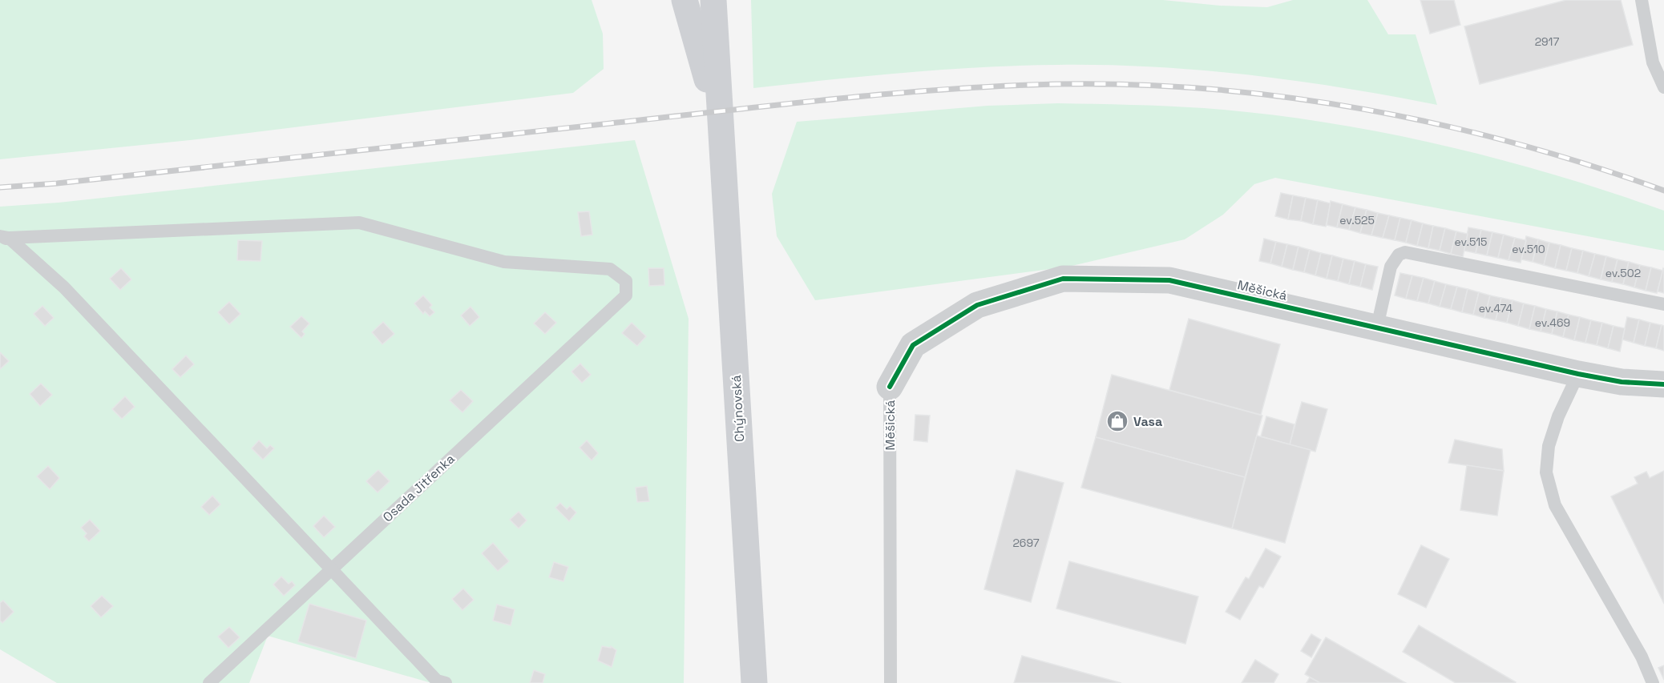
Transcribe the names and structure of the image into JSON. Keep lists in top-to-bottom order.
{
  "streets": {
    "main road": ["Chýnovská"],
    "street": ["Měšická"],
    "lane": ["Osada Jitřenka"]
  },
  "places": {
    "shop": ["Vasa"]
  },
  "house_numbers": [
    "2917",
    "ev.525",
    "ev.515",
    "ev.510",
    "ev.502",
    "ev.474",
    "ev.469",
    "2697"
  ]
}
